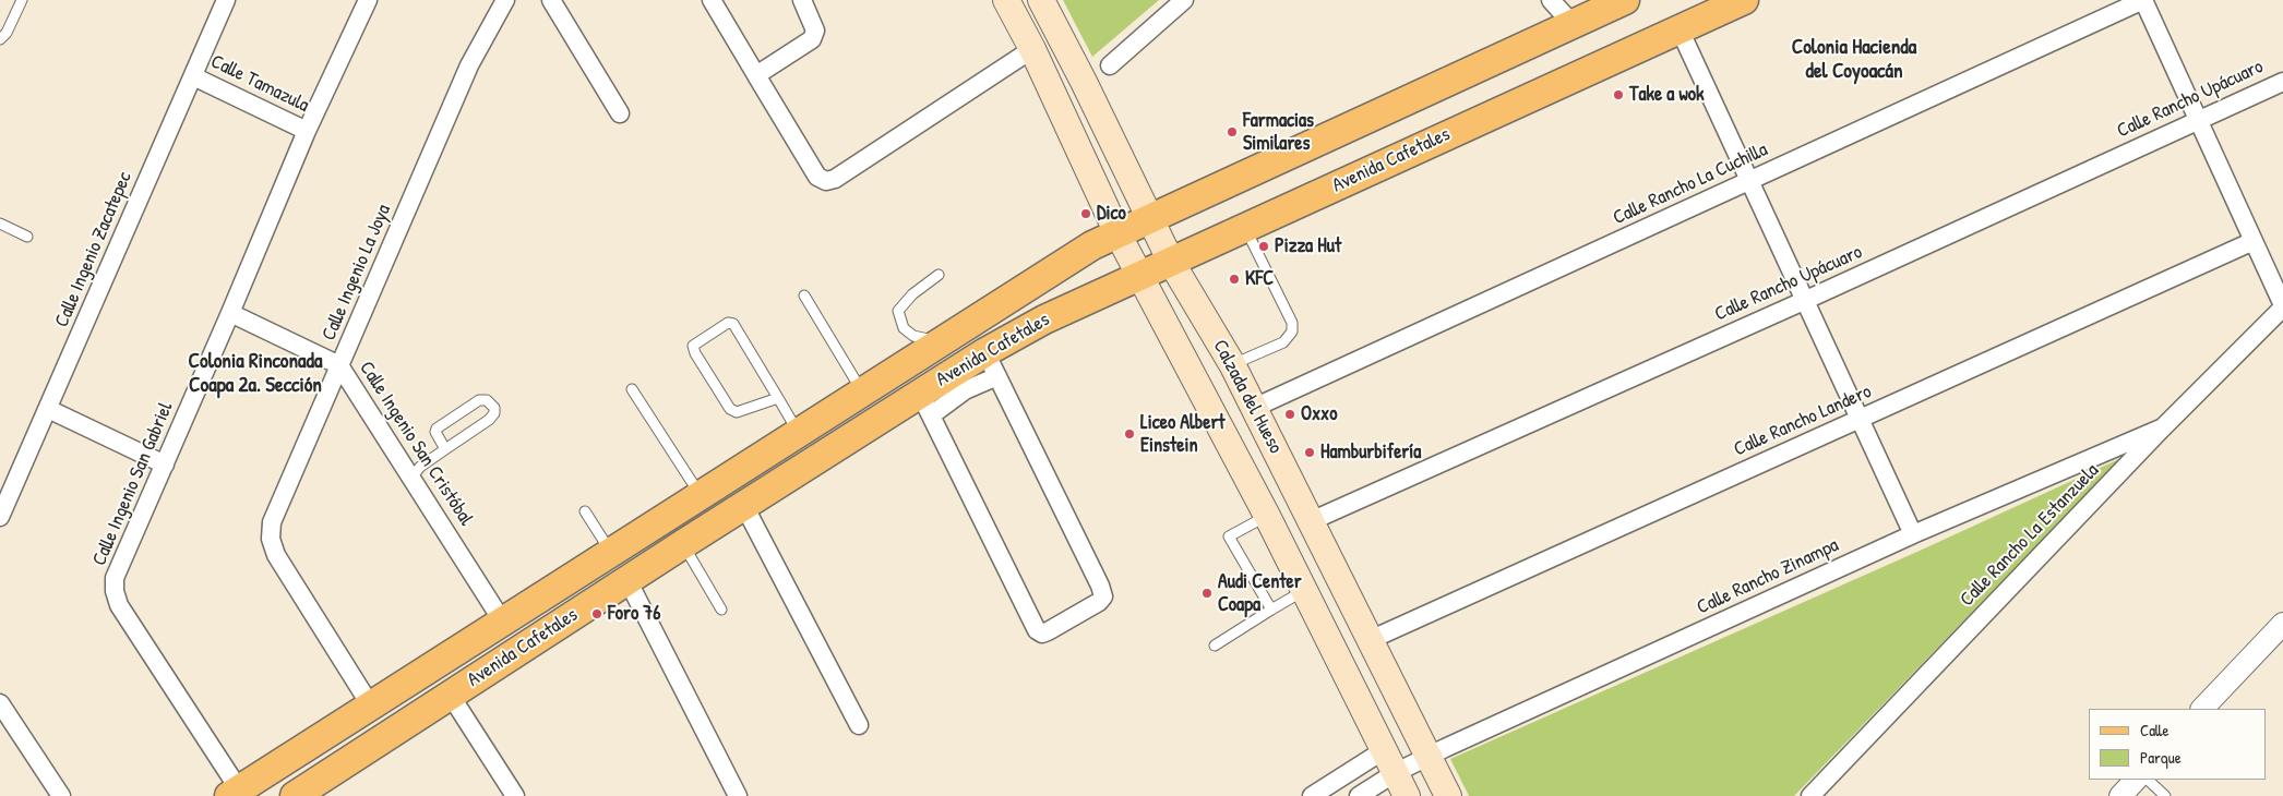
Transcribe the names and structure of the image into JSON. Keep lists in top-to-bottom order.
{
  "streets": {
    "main road": ["Avenida Cafetales", "Calzada del Hueso"],
    "street": [
      "Calle Tamazula",
      "Calle Rancho Upácuaro",
      "Calle Rancho La Cuchilla",
      "Calle Ingenio Zacatepec",
      "Calle Ingenio La Joya",
      "Calle Rancho Landero",
      "Calle Ingenio San Cristóbal",
      "Calle Ingenio San Gabriel",
      "Calle Rancho La Estanzuela",
      "Calle Rancho Zinampa"
    ]
  },
  "crossings": [
    ["Calle Tamazula", "Calle Ingenio Zacatepec"],
    ["Calle Tamazula", "Calle Ingenio San Gabriel"],
    ["Calle Rancho Upácuaro", "Calzada del Hueso"],
    ["Avenida Cafetales", "Calle Ingenio La Joya"],
    ["Avenida Cafetales", "Calzada del Hueso"],
    ["Avenida Cafetales", "Calle Ingenio San Cristóbal"],
    ["Avenida Cafetales", "Calle Ingenio San Gabriel"],
    ["Calle Rancho La Cuchilla", "Calzada del Hueso"],
    ["Calle Ingenio La Joya", "Calle Ingenio San Cristóbal"],
    ["Calzada del Hueso", "Calle Rancho Landero"],
    ["Calzada del Hueso", "Calle Rancho Zinampa"],
    ["Calle Ingenio San Cristóbal", "Calle Ingenio San Gabriel"],
    ["Calle Rancho La Estanzuela", "Calle Rancho Zinampa"]
  ],
  "districts": ["Colonia Hacienda del Coyoacán", "Colonia Rinconada Coapa 2a. Sección"],
  "places": [
    "Take a wok",
    "Farmacias Similares",
    "Dico",
    "Pizza Hut",
    "KFC",
    "Oxxo",
    "Liceo Albert Einstein",
    "Hamburbifería",
    "Audi Center Coapa",
    "Foro 76"
  ],
  "legend": ["Calle", "Parque"]
}
